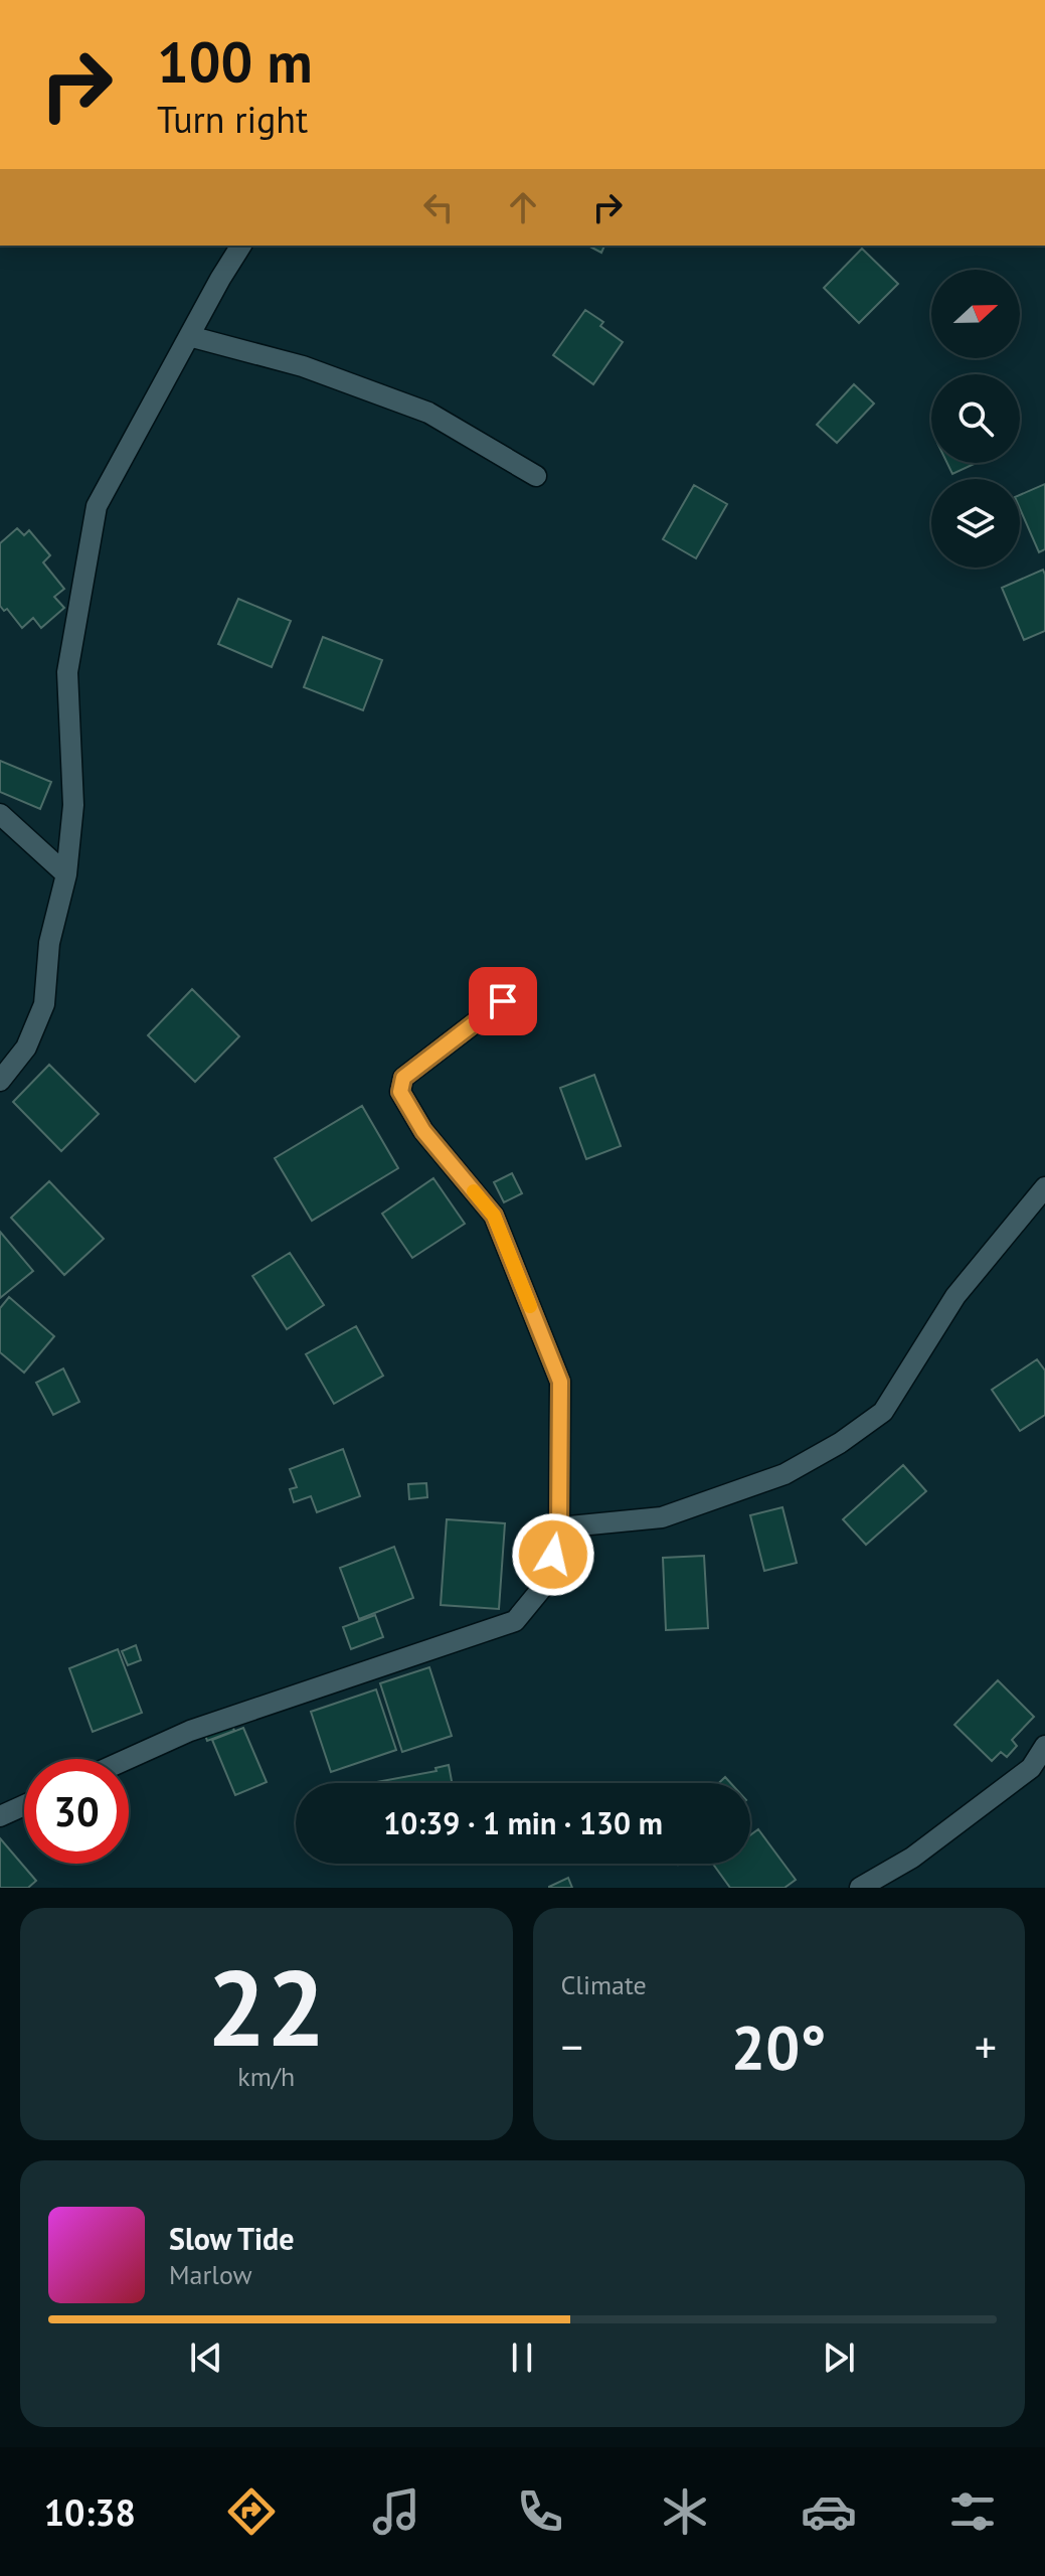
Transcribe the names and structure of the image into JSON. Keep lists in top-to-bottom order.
{
  "north": "right",
  "page": {
    "turn": ["100 m", "Turn right"],
    "limit": "30",
    "trip": "10:39 · 1 min · 130 m",
    "tile": [
      ["22", "km/h"],
      "Climate"
    ],
    "heat": ["−", "20°", "+"],
    "song": ["Slow Tide", "Marlow"],
    "tabs": "10:38"
  }
}
